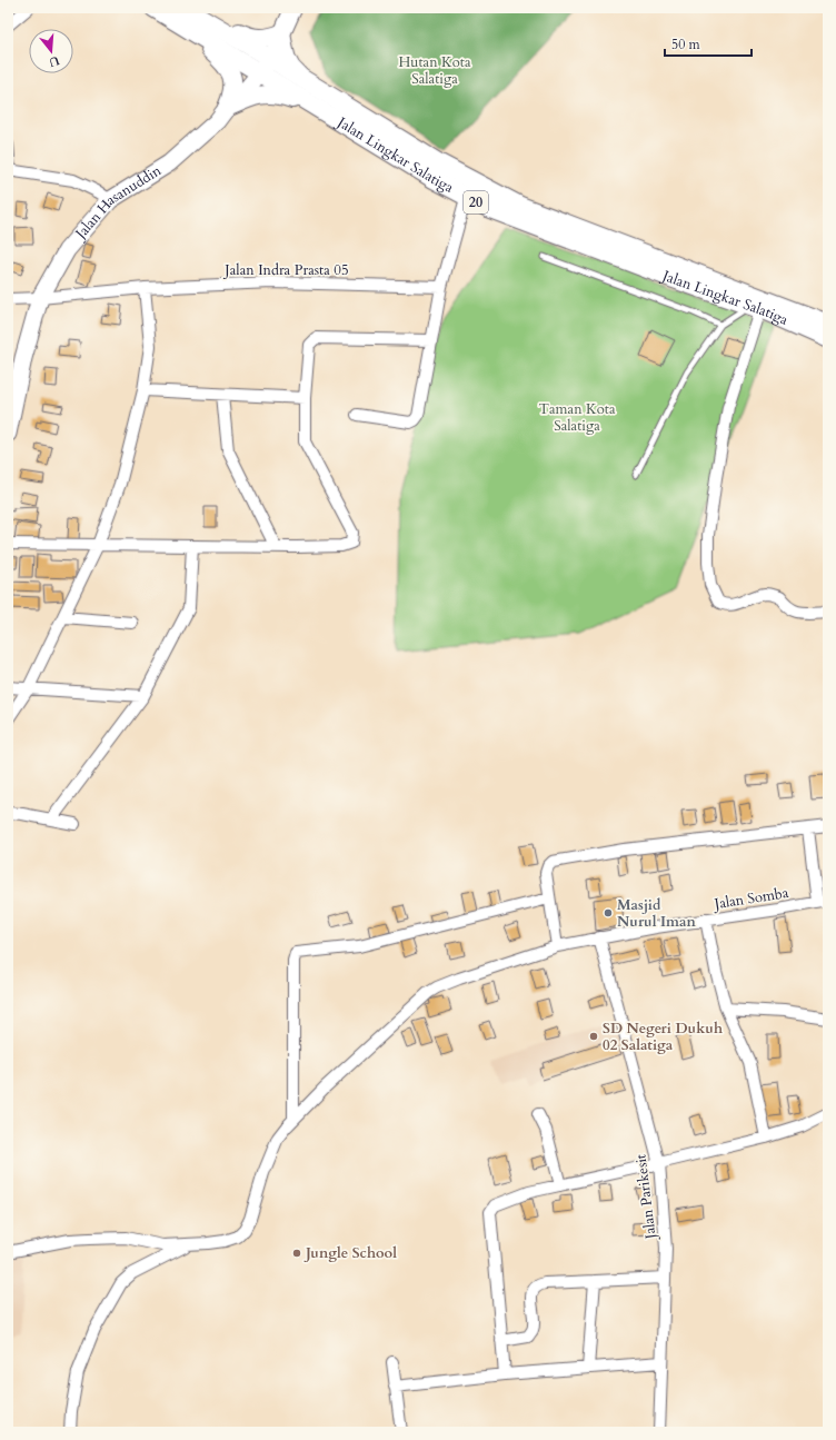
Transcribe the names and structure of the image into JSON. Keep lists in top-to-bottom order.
{
  "streets": {
    "highway": ["Jalan Lingkar Salatiga", "20"],
    "main road": ["Jalan Hasanuddin"],
    "street": ["Jalan Indra Prasta 05", "Jalan Somba", "Jalan Parikesit"]
  },
  "crossings": [
    ["Jalan Lingkar Salatiga", "Jalan Hasanuddin"],
    ["Jalan Hasanuddin", "Jalan Indra Prasta 05"],
    ["Jalan Somba", "Jalan Parikesit"]
  ],
  "parks": ["Hutan Kota Salatiga", "Taman Kota Salatiga"],
  "places": ["Masjid Nurul Iman", "SD Negeri Dukuh 02 Salatiga", "Jungle School"],
  "scale_bar": "50 m",
  "north": "bottom"
}
